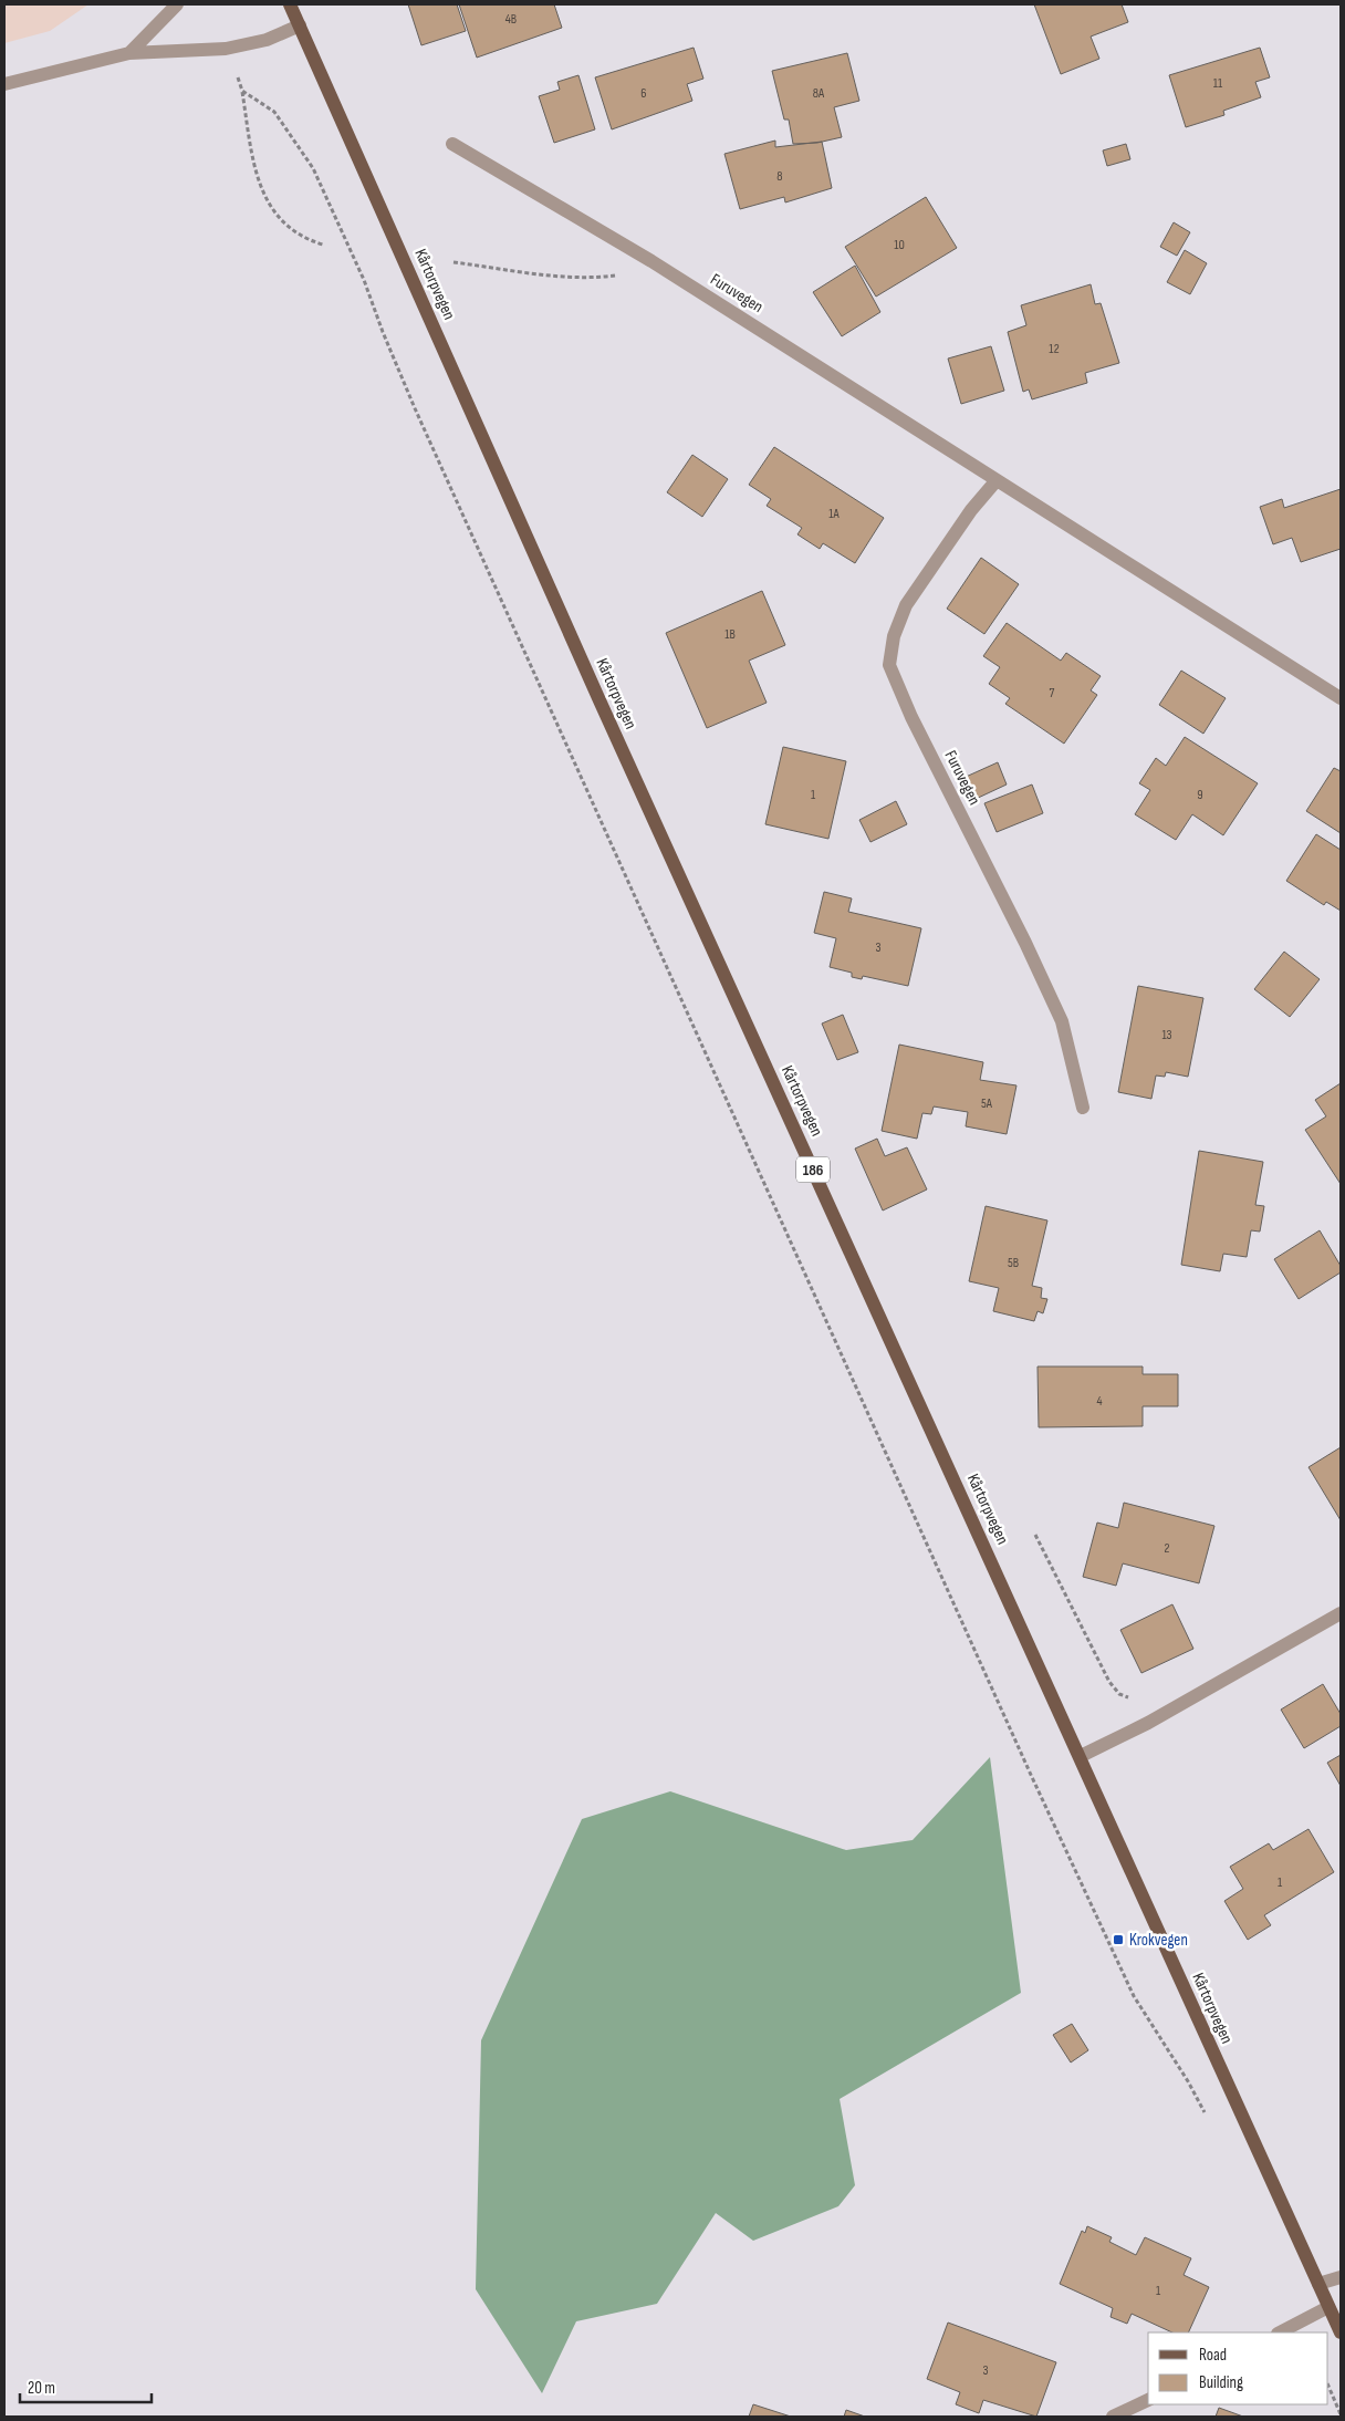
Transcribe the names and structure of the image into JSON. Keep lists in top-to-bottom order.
{
  "streets": {
    "main road": ["Kårtorpvegen", "186"],
    "street": ["Furuvegen"]
  },
  "places": {
    "transit": ["Krokvegen"]
  },
  "house_numbers": [
    "4B",
    "11",
    "6",
    "8A",
    "8",
    "10",
    "12",
    "1A",
    "1B",
    "7",
    "1",
    "9",
    "3",
    "13",
    "5A",
    "5B",
    "4",
    "2",
    "1",
    "1",
    "3"
  ],
  "legend": ["Road", "Building"],
  "scale_bar": "20 m"
}
